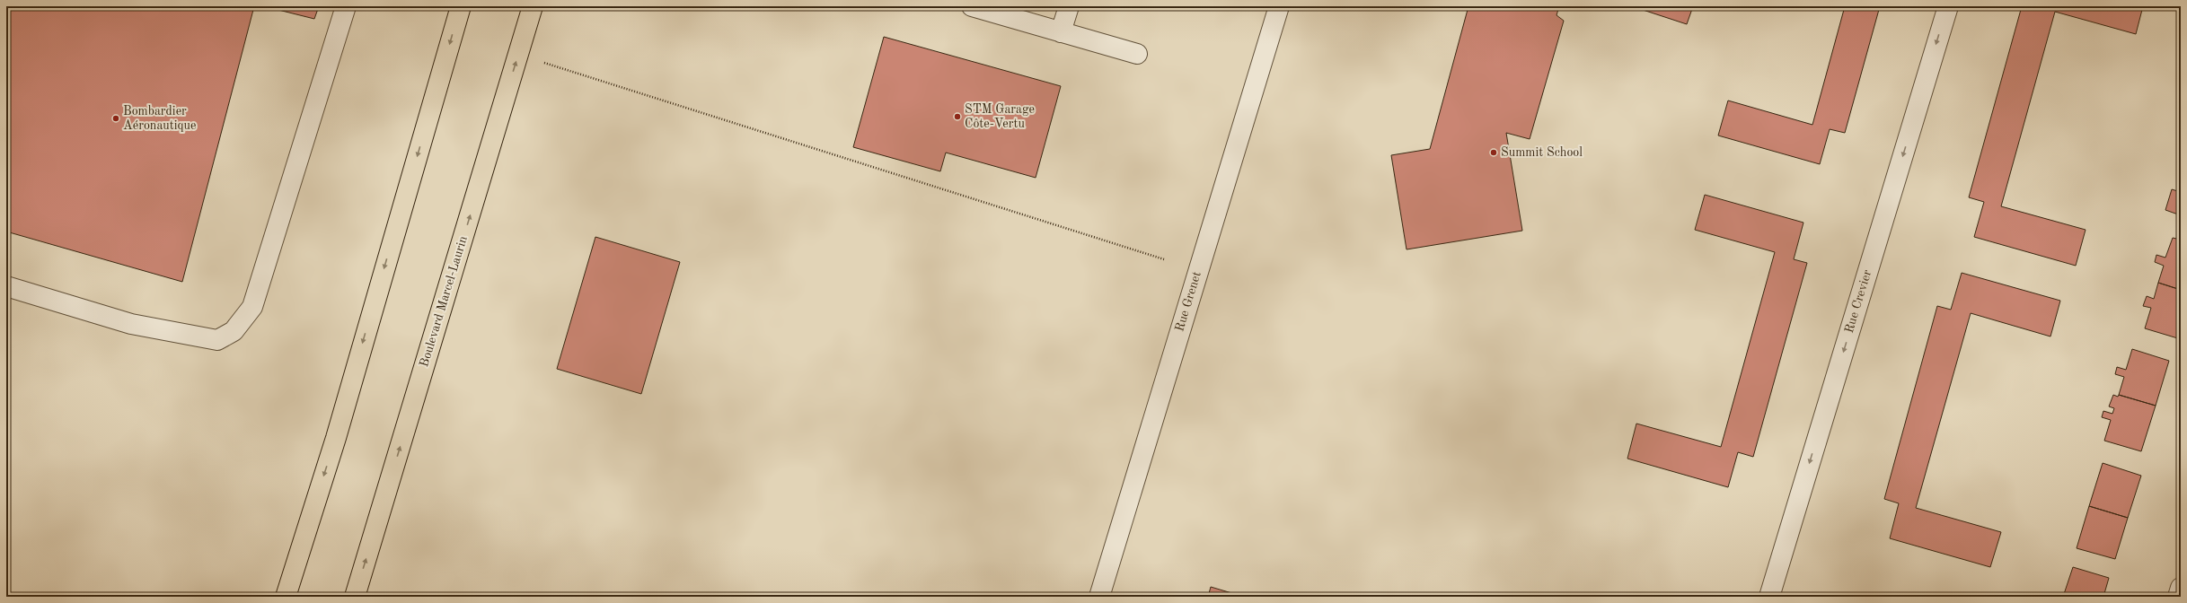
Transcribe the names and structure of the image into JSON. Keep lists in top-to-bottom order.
{
  "streets": {
    "main road": ["Boulevard Marcel-Laurin"],
    "street": ["Rue Grenet", "Rue Crevier"]
  },
  "one_way": ["Rue Crevier"],
  "places": ["STM Garage Côte-Vertu", "Bombardier Aéronautique", "Summit School"]
}
